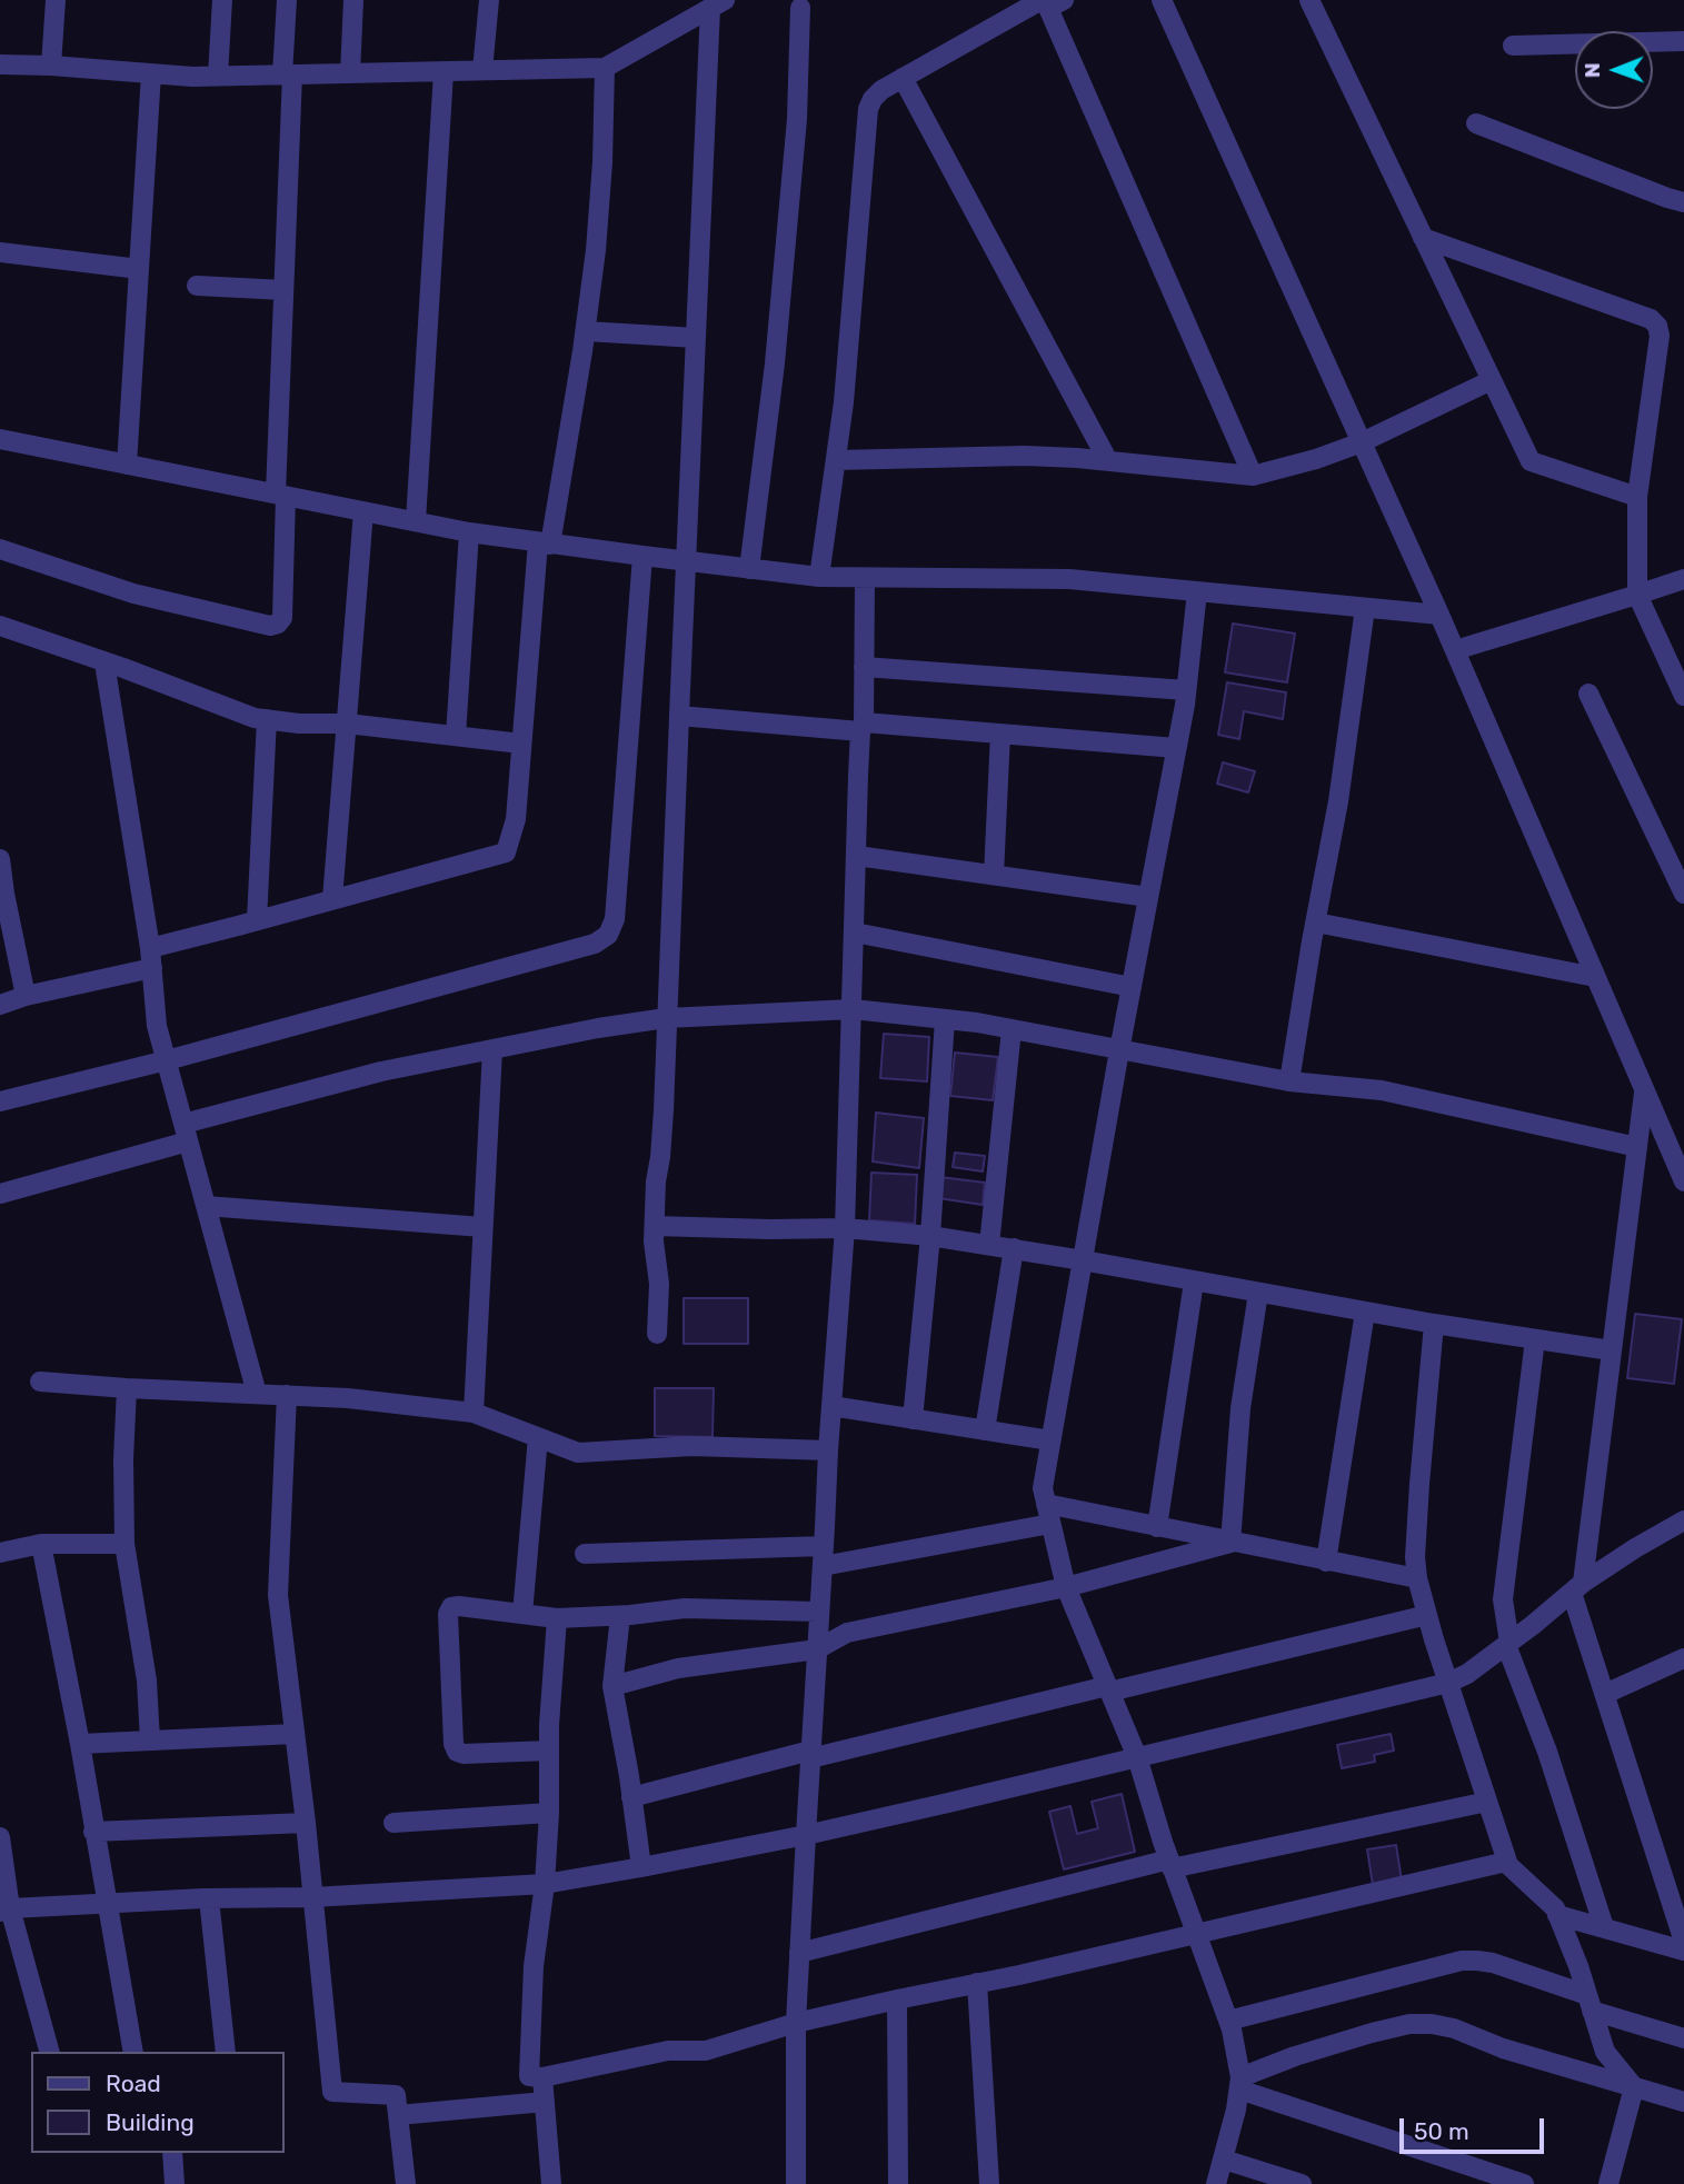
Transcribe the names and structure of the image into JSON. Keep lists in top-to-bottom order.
{
  "legend": ["Road", "Building"],
  "scale_bar": "50 m",
  "north": "left"
}
